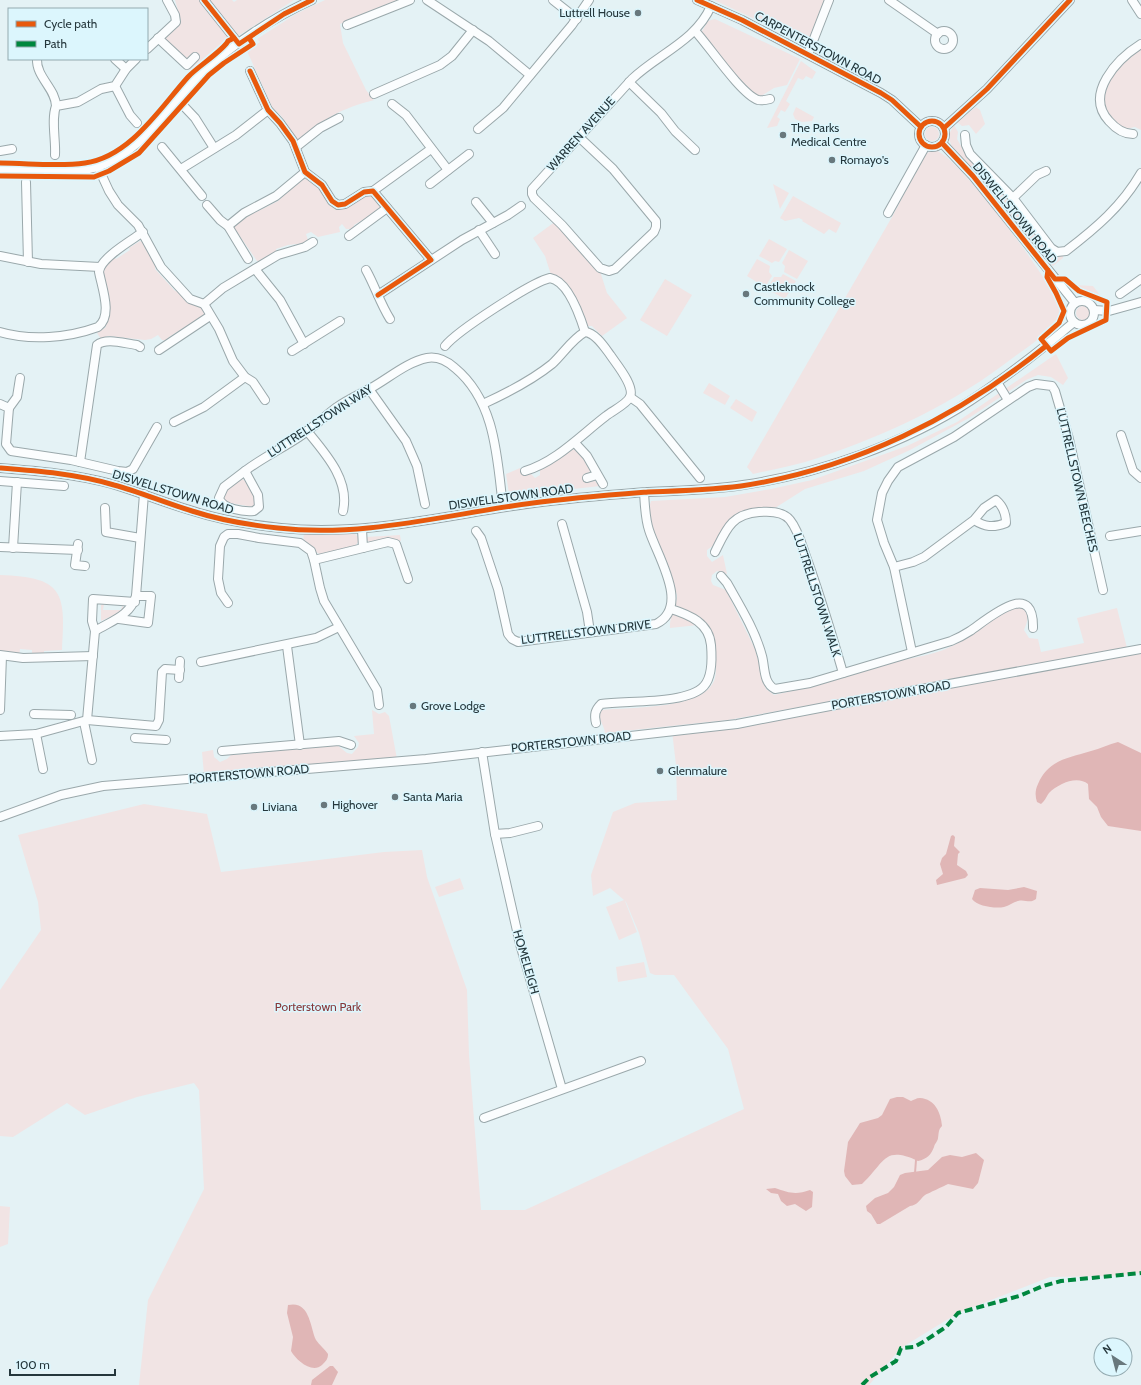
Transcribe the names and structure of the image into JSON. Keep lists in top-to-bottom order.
{
  "streets": {
    "street": [
      "CARPENTERSTOWN ROAD",
      "WARREN AVENUE",
      "DISWELLSTOWN ROAD",
      "LUTTRELLSTOWN WAY",
      "LUTTRELLSTOWN BEECHES",
      "LUTTRELLSTOWN WALK",
      "LUTTRELLSTOWN DRIVE",
      "PORTERSTOWN ROAD",
      "HOMELEIGH"
    ]
  },
  "crossings": [
    ["CARPENTERSTOWN ROAD", "WARREN AVENUE"],
    ["CARPENTERSTOWN ROAD", "DISWELLSTOWN ROAD"],
    ["DISWELLSTOWN ROAD", "LUTTRELLSTOWN WAY"],
    ["PORTERSTOWN ROAD", "HOMELEIGH"]
  ],
  "parks": ["Porterstown Park"],
  "places": [
    "Luttrell House",
    "The Parks Medical Centre",
    "Romayo's",
    "Castleknock Community College",
    "Grove Lodge",
    "Glenmalure",
    "Santa Maria",
    "Highover",
    "Liviana"
  ],
  "legend": ["Cycle path", "Path"],
  "scale_bar": "100 m",
  "north": "top left"
}
